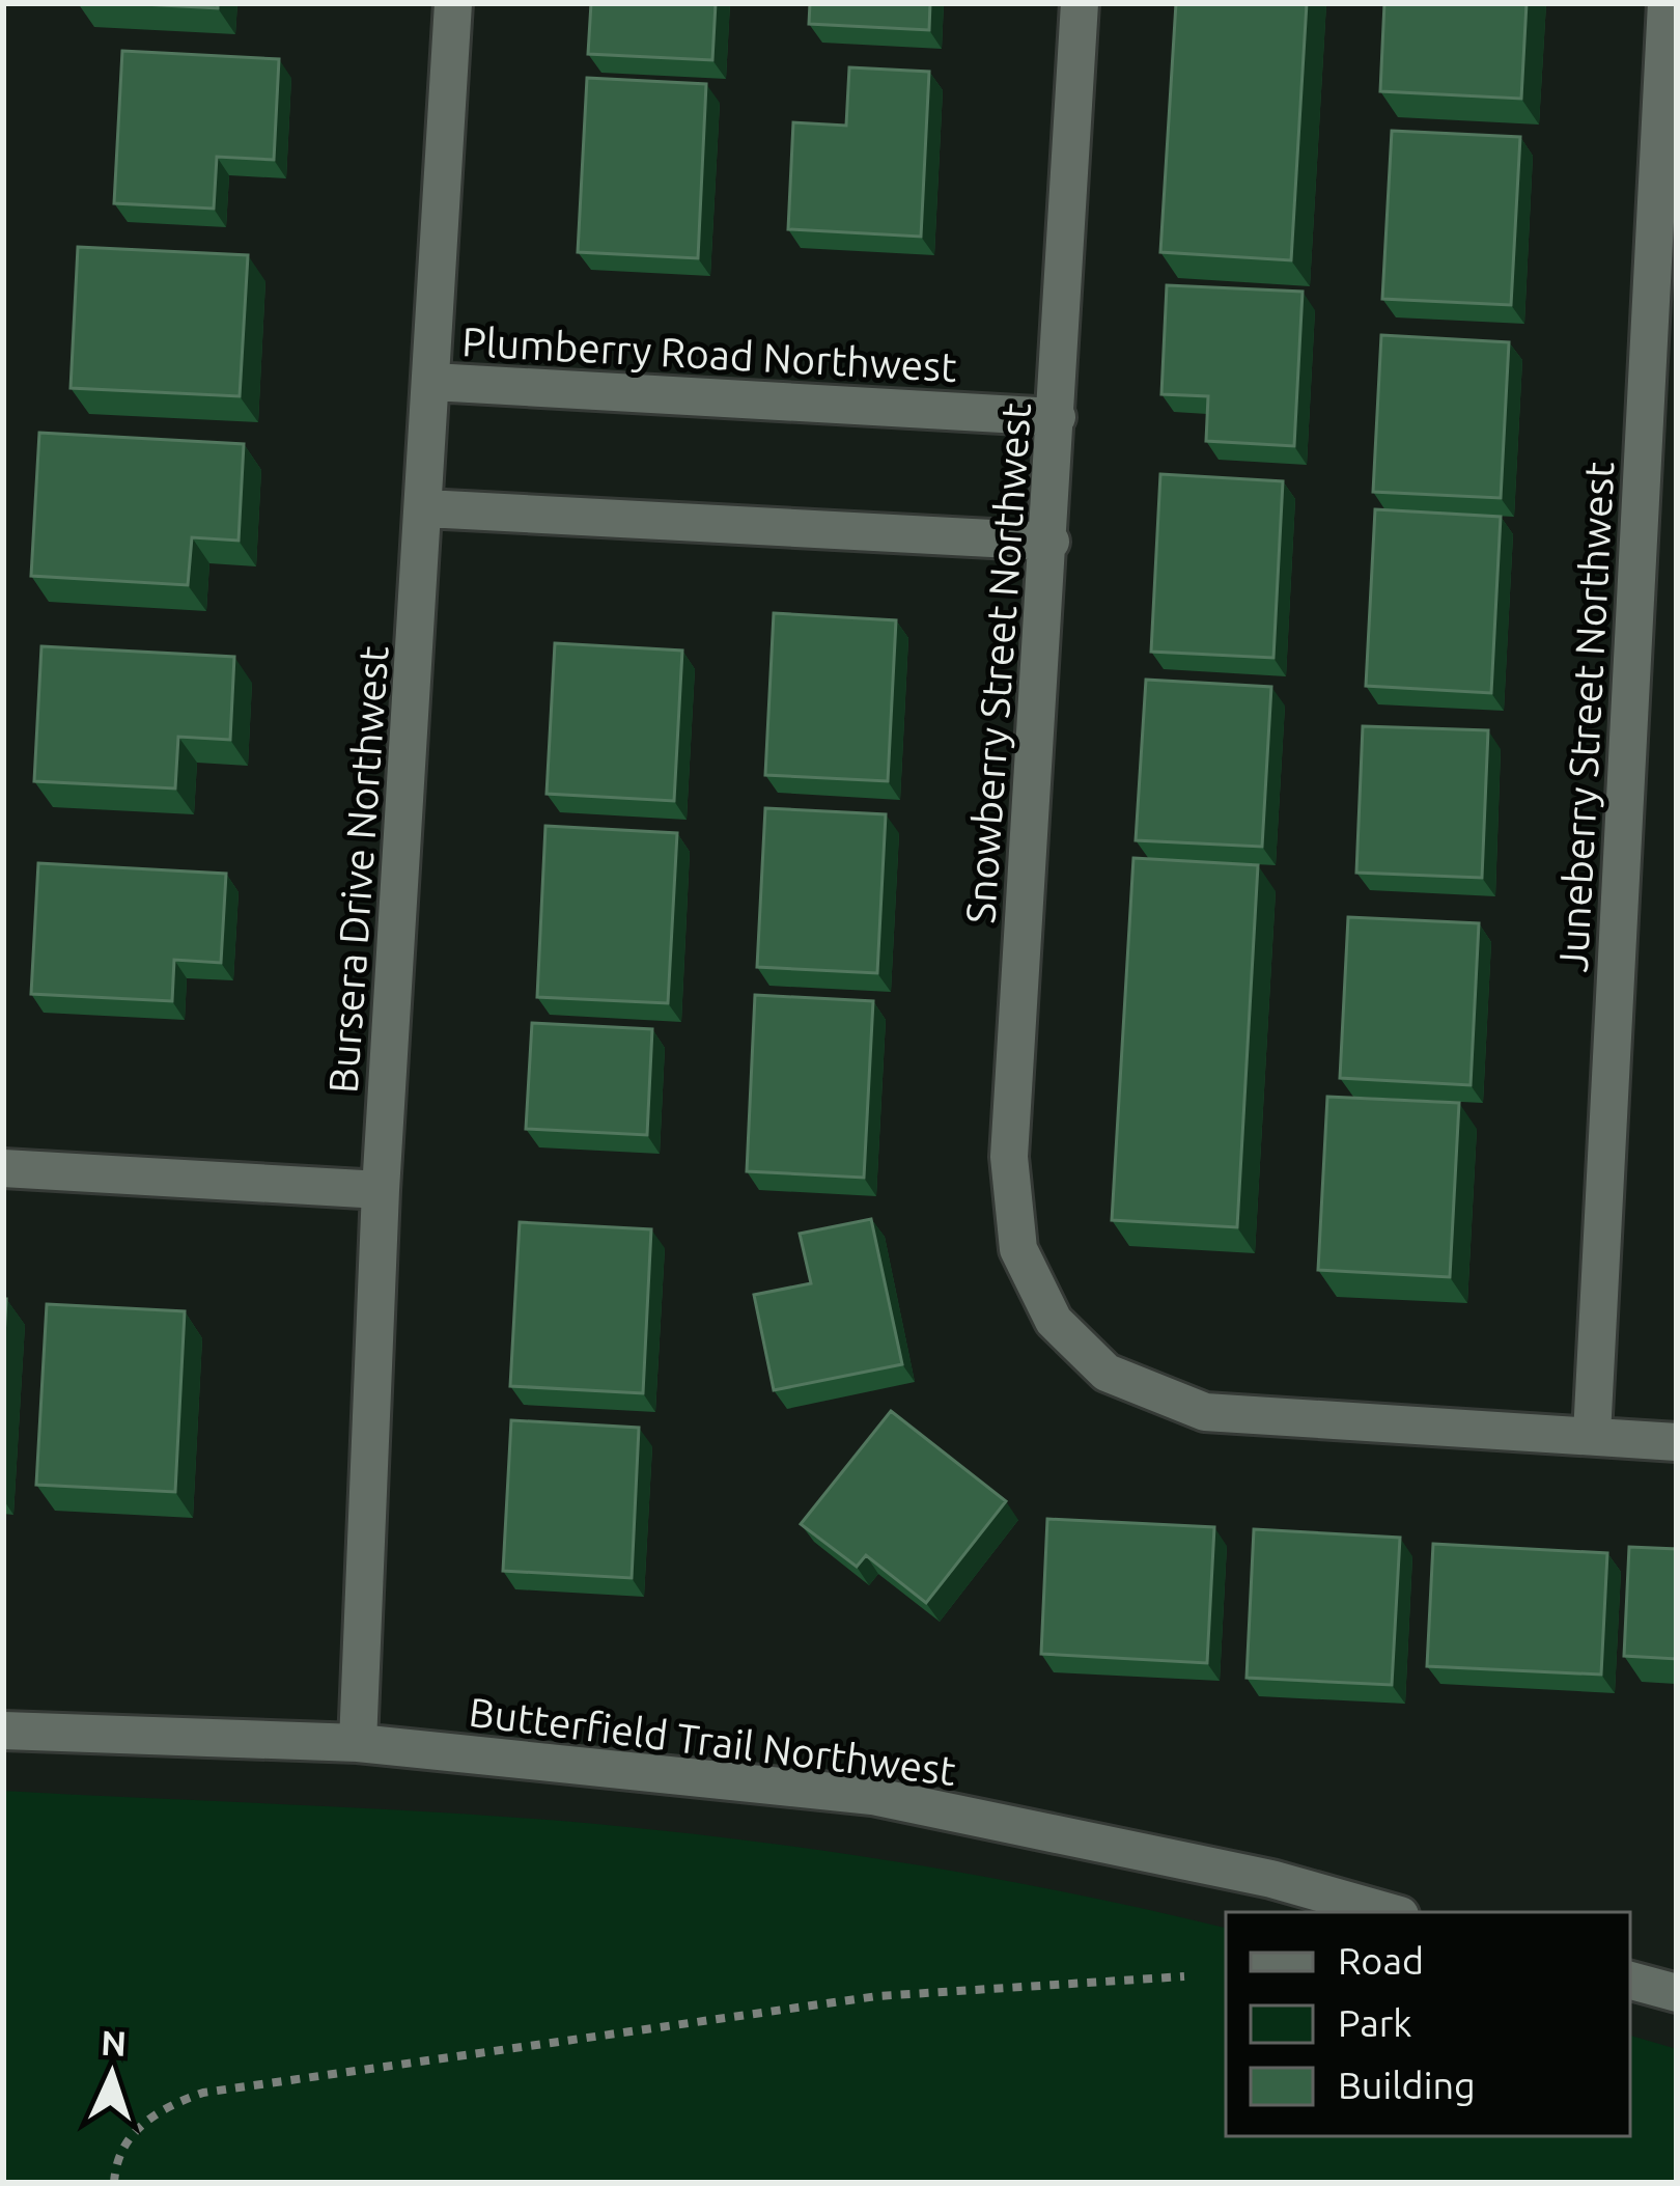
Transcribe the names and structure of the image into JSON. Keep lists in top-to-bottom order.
{
  "streets": {
    "street": [
      "Plumberry Road Northwest",
      "Snowberry Street Northwest",
      "Juneberry Street Northwest",
      "Bursera Drive Northwest",
      "Butterfield Trail Northwest"
    ]
  },
  "crossings": [
    ["Plumberry Road Northwest", "Snowberry Street Northwest"],
    ["Plumberry Road Northwest", "Bursera Drive Northwest"],
    ["Snowberry Street Northwest", "Juneberry Street Northwest"],
    ["Bursera Drive Northwest", "Butterfield Trail Northwest"]
  ],
  "legend": ["Road", "Park", "Building"],
  "north": "top"
}
